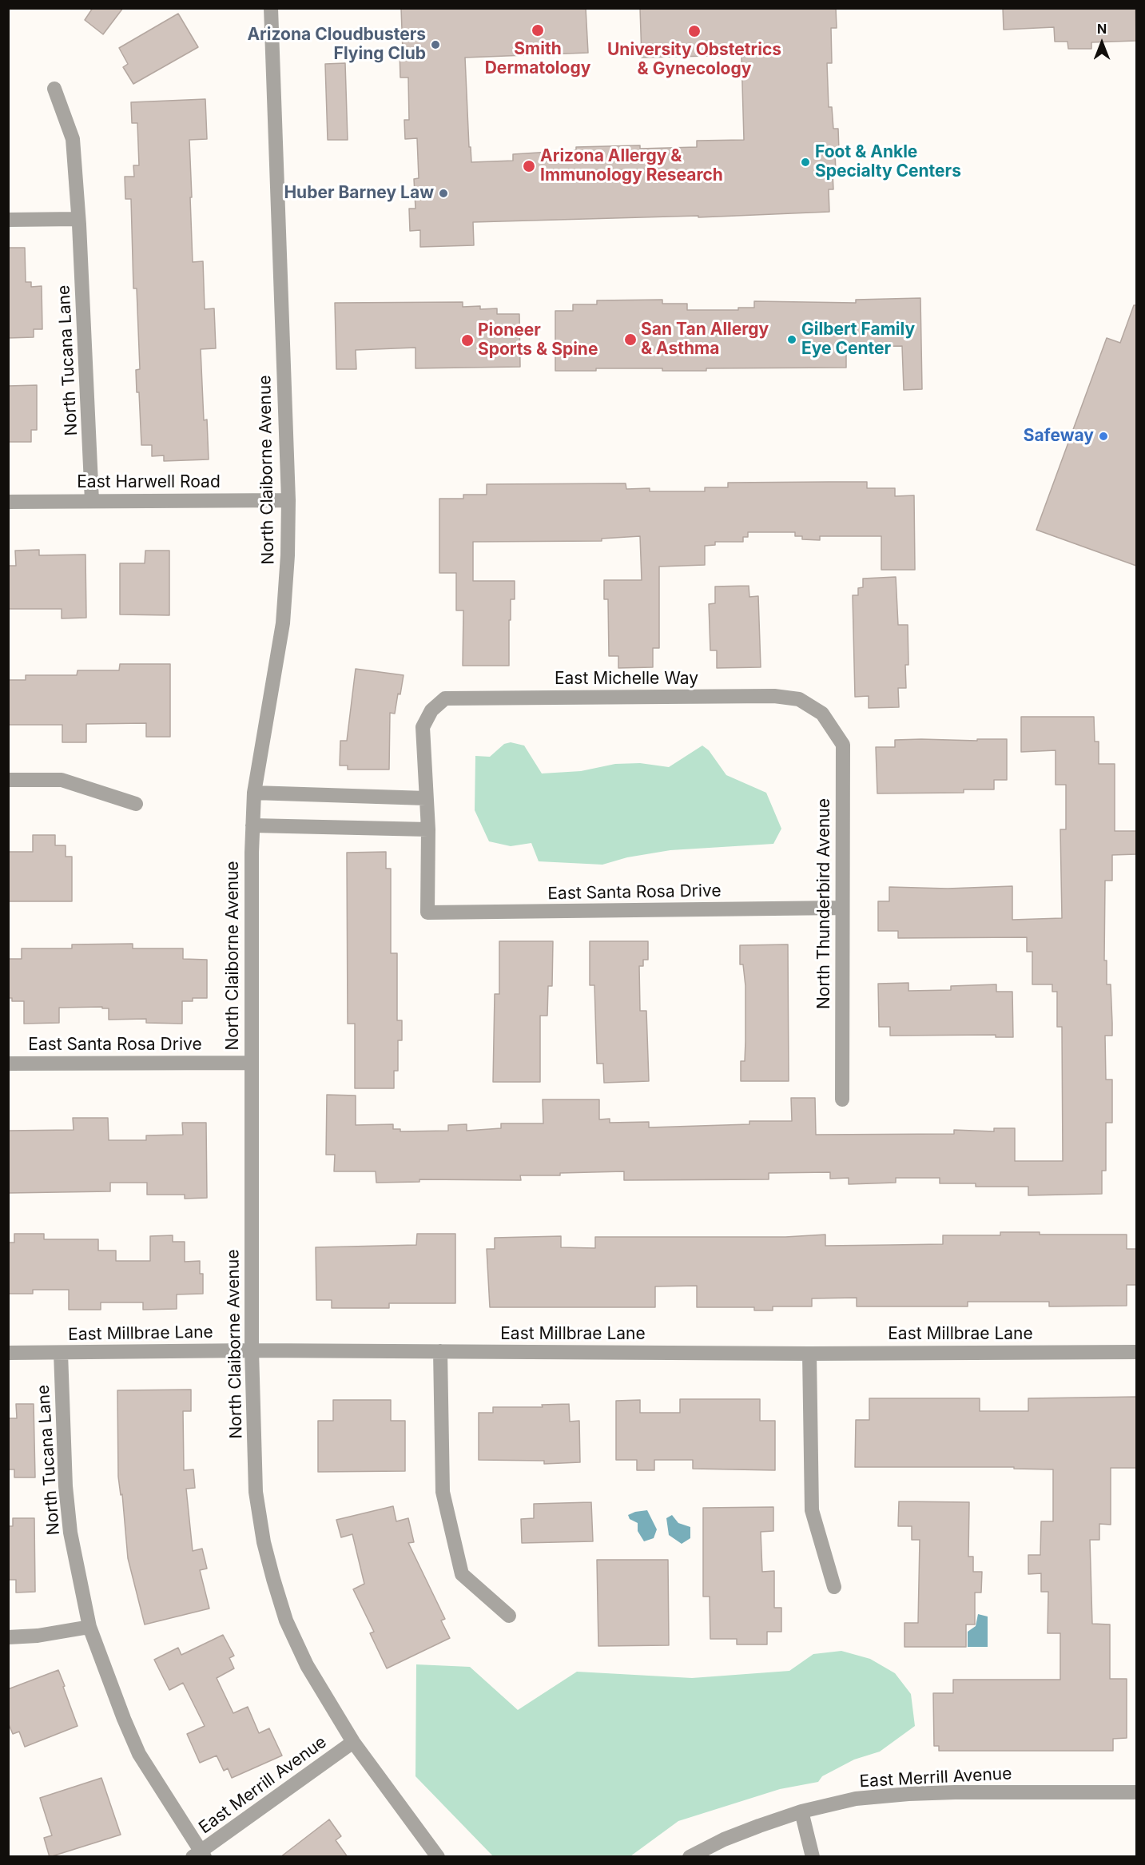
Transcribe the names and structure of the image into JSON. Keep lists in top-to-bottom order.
{
  "streets": {
    "street": [
      "North Tucana Lane",
      "North Claiborne Avenue",
      "East Harwell Road",
      "East Michelle Way",
      "East Santa Rosa Drive",
      "North Thunderbird Avenue",
      "East Millbrae Lane",
      "East Merrill Avenue"
    ]
  },
  "crossings": [
    ["North Tucana Lane", "East Harwell Road"],
    ["North Tucana Lane", "East Millbrae Lane"],
    ["North Tucana Lane", "East Merrill Avenue"],
    ["North Claiborne Avenue", "East Harwell Road"],
    ["North Claiborne Avenue", "East Santa Rosa Drive"],
    ["North Claiborne Avenue", "East Millbrae Lane"],
    ["North Claiborne Avenue", "East Merrill Avenue"],
    ["East Michelle Way", "North Thunderbird Avenue"],
    ["East Santa Rosa Drive", "North Thunderbird Avenue"]
  ],
  "places": [
    "Smith Dermatology",
    "University Obstetrics & Gynecology",
    "Arizona Cloudbusters Flying Club",
    "Foot & Ankle Specialty Centers",
    "Arizona Allergy & Immunology Research",
    "Huber Barney Law",
    "San Tan Allergy & Asthma",
    "Gilbert Family Eye Center",
    "Pioneer Sports & Spine",
    "Safeway"
  ],
  "north": "top"
}
